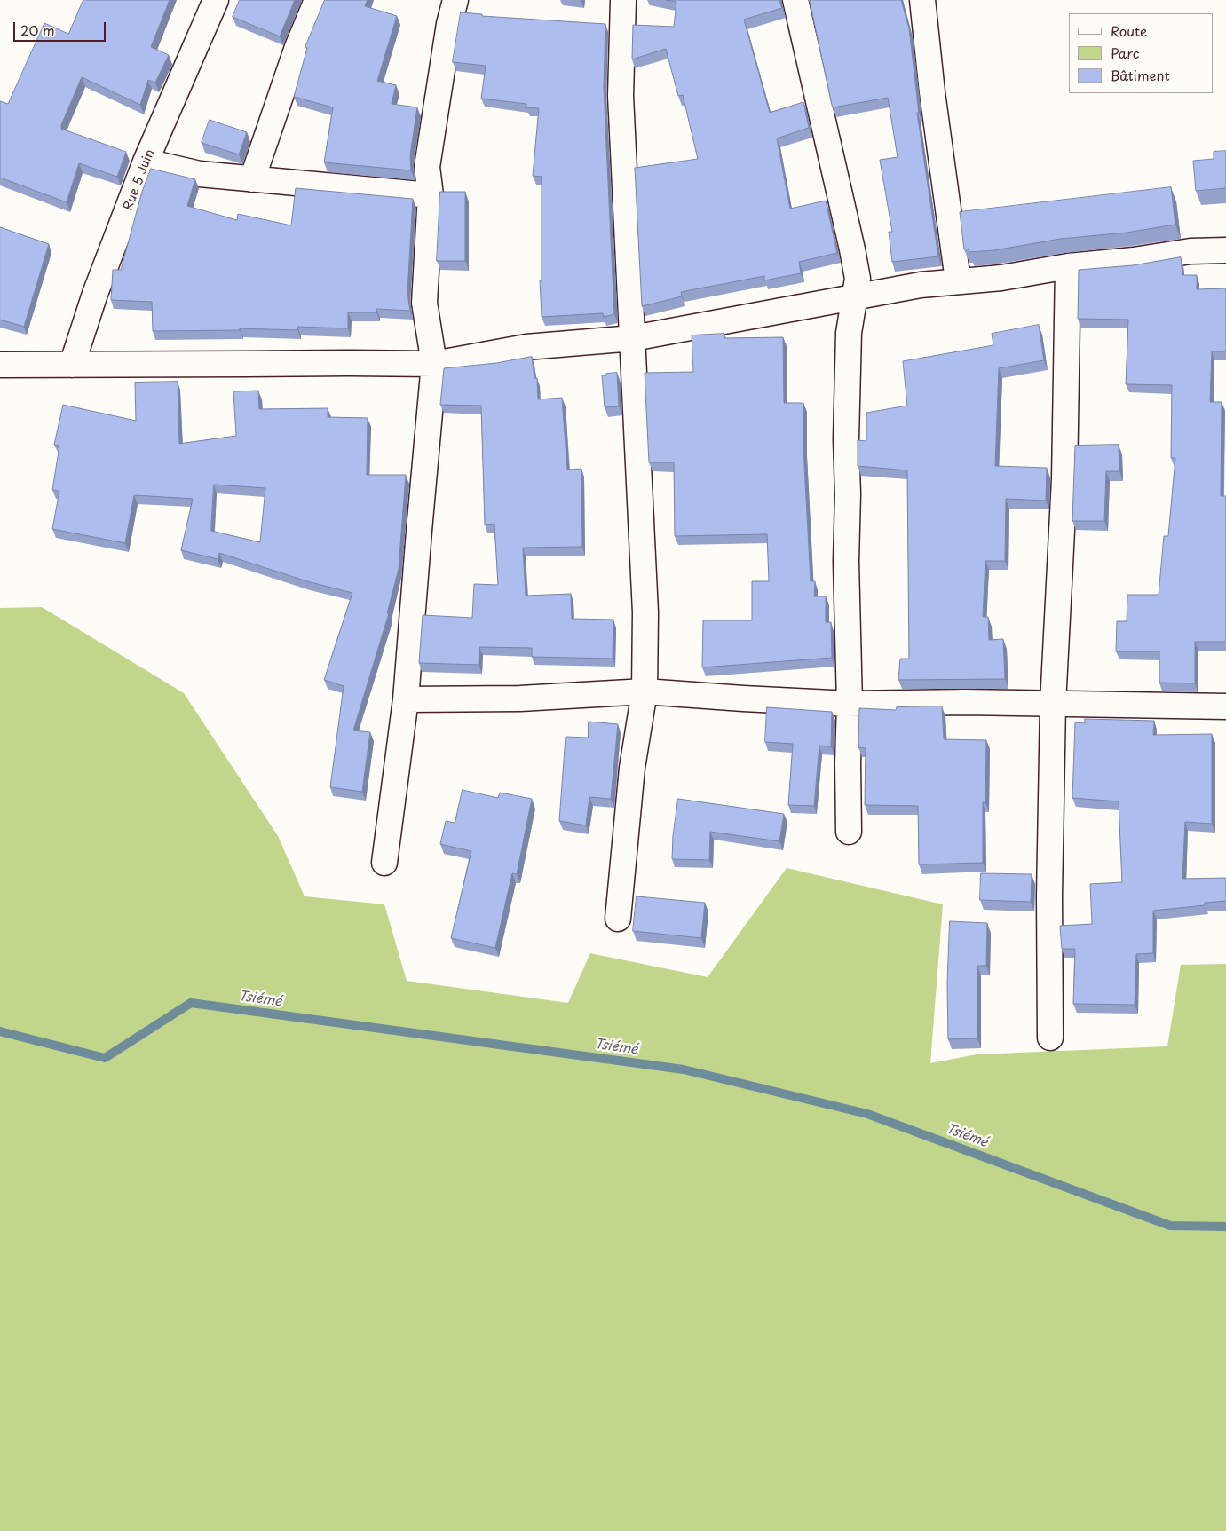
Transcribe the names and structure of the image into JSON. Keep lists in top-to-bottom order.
{
  "streets": {
    "street": ["Rue 5 Juin"]
  },
  "water": ["Tsiémé"],
  "legend": ["Route", "Parc", "Bâtiment"],
  "scale_bar": "20 m"
}
